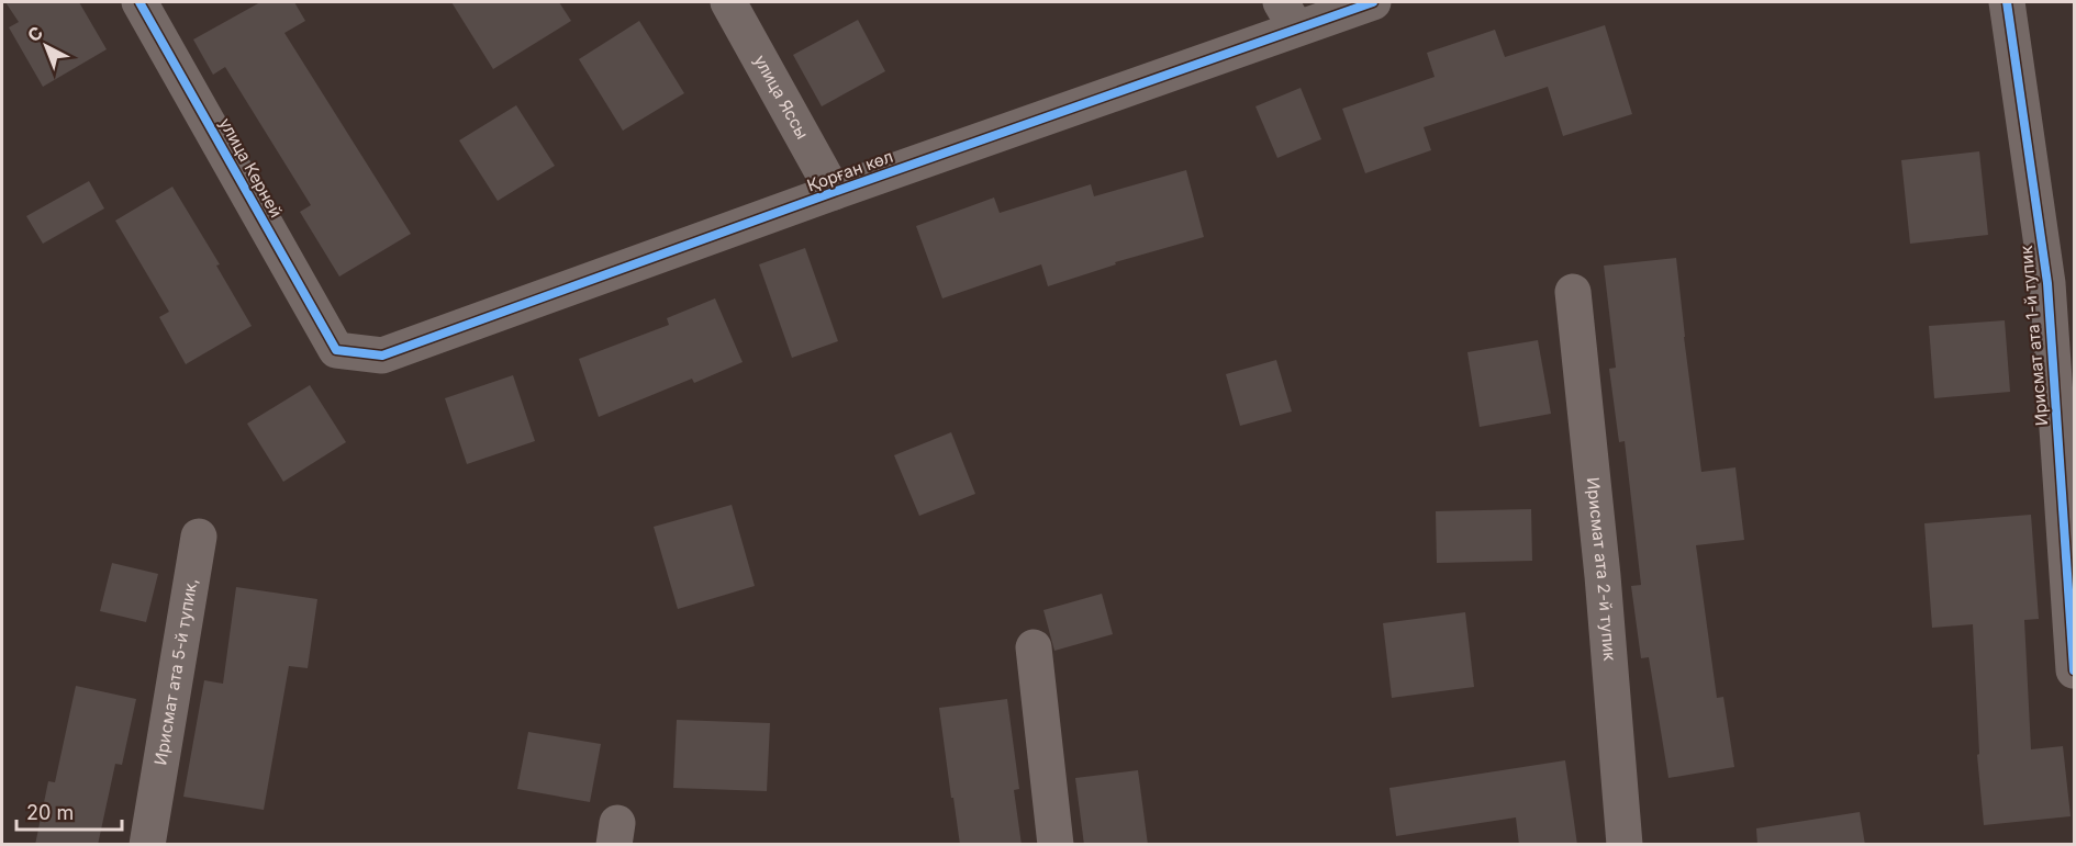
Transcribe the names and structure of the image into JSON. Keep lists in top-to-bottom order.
{
  "streets": {
    "street": [
      "улица Яссы",
      "улица Керней",
      "Қорған көл",
      "Ирисмат ата 1-й тупик",
      "Ирисмат ата 2-й тупик",
      "Ирисмат ата 5-й тупик,"
    ]
  },
  "crossings": [
    ["улица Яссы", "Қорған көл"],
    ["улица Керней", "Қорған көл"]
  ],
  "scale_bar": "20 m",
  "north": "top left"
}
